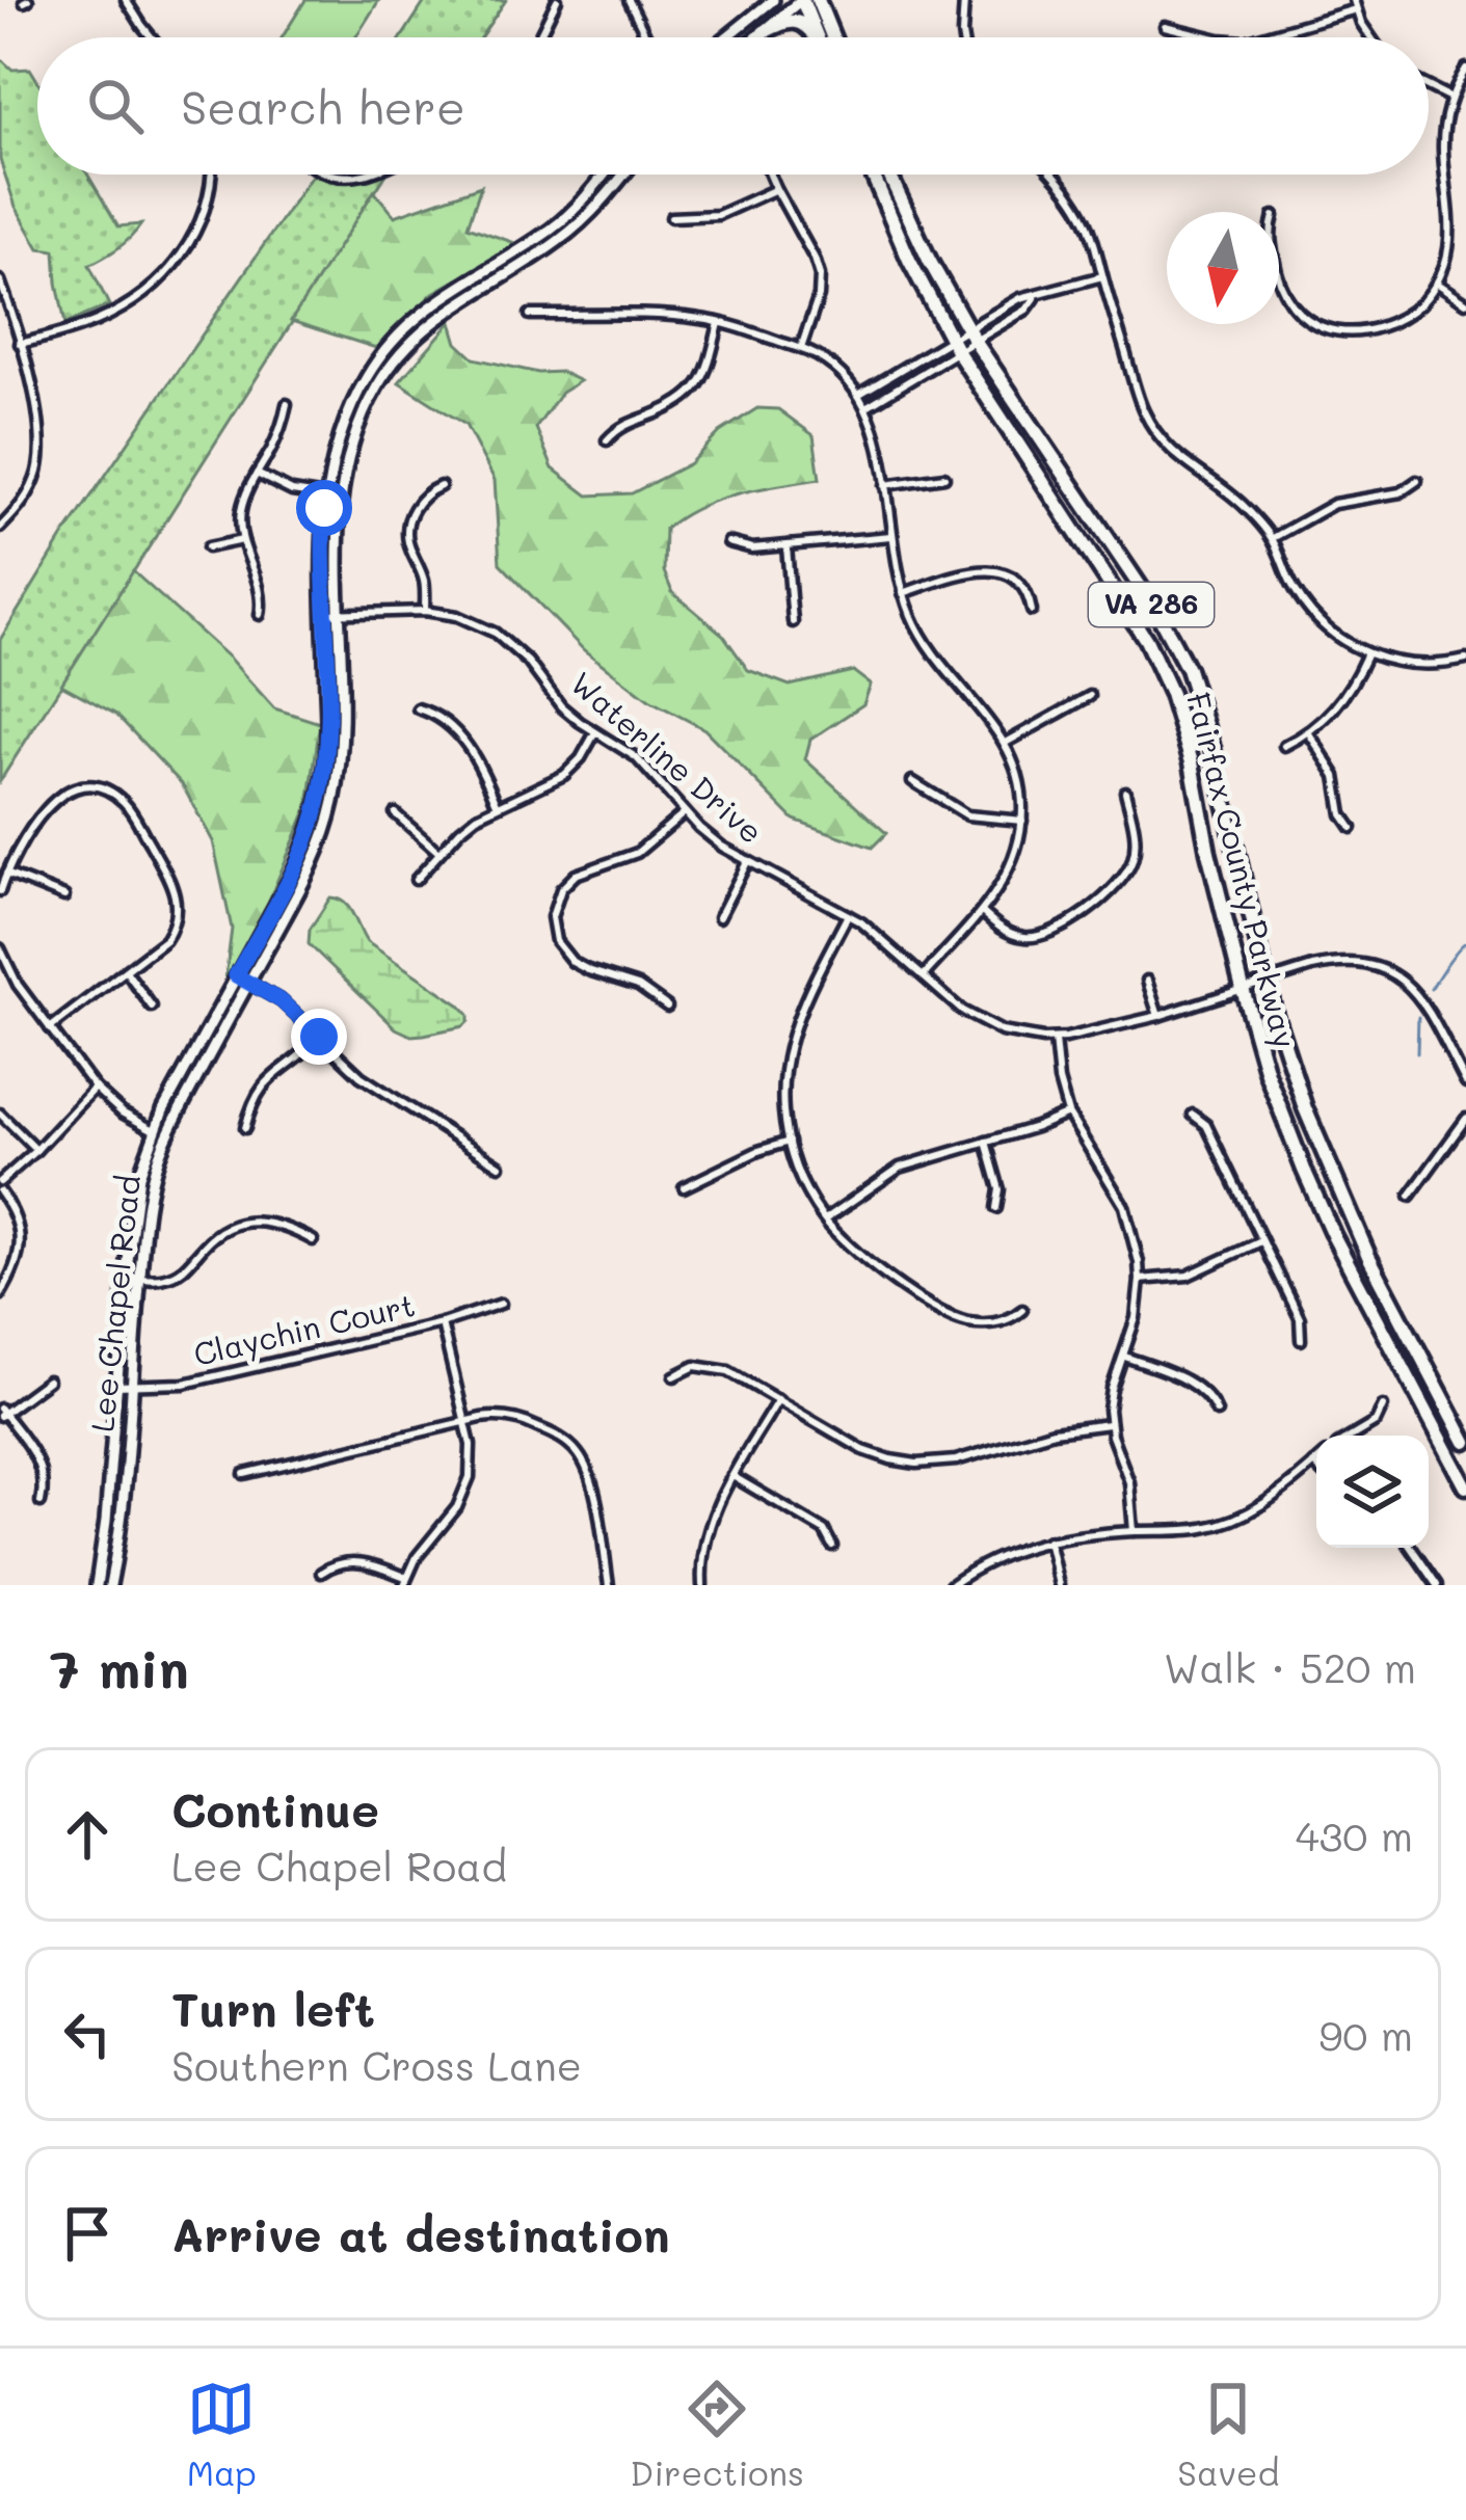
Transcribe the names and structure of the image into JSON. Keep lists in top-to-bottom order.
{
  "streets": {
    "highway": ["VA 286", "Fairfax County Parkway"],
    "main road": ["Lee Chapel Road"],
    "street": ["Waterline Drive", "Claychin Court"]
  },
  "crossings": [
    ["Waterline Drive", "Fairfax County Parkway"],
    ["Waterline Drive", "Lee Chapel Road"],
    ["Lee Chapel Road", "Claychin Court"]
  ],
  "north": "bottom",
  "page": {
    "search": "Search here",
    "heading": ["7 min", "Walk · 520 m"],
    "list": [
      ["Continue", "Lee Chapel Road", "430 m"],
      ["Turn left", "Southern Cross Lane", "90 m"],
      "Arrive at destination"
    ],
    "nav": ["Map", "Directions", "Saved"]
  }
}
